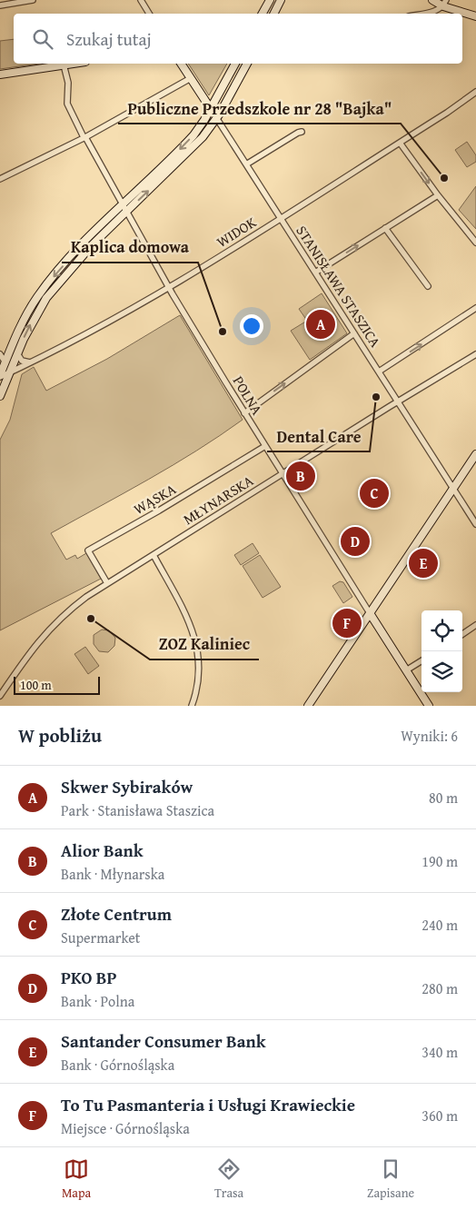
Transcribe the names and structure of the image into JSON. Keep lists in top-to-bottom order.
{
  "streets": {
    "main road": ["STANISŁAWA STASZICA", "POLNA"],
    "street": ["WIDOK", "WĄSKA", "MŁYNARSKA"]
  },
  "crossings": [
    ["WIDOK", "STANISŁAWA STASZICA"],
    ["WIDOK", "POLNA"],
    ["STANISŁAWA STASZICA", "MŁYNARSKA"],
    ["POLNA", "WĄSKA"],
    ["POLNA", "MŁYNARSKA"],
    ["WĄSKA", "MŁYNARSKA"]
  ],
  "places": [
    "Publiczne Przedszkole nr 28 \"Bajka\"",
    "Kaplica domowa",
    "Dental Care",
    "ZOZ Kaliniec"
  ],
  "scale_bar": "100 m",
  "page": {
    "search": "Szukaj tutaj",
    "pins": [
      "A",
      "B",
      "C",
      "D",
      "E",
      "F"
    ],
    "scale": "100 m",
    "heading": ["W pobliżu", "Wyniki: 6"],
    "list": [
      {
        "mark": "A",
        "name": "Skwer Sybiraków",
        "note": "Park · Stanisława Staszica",
        "value": "80 m"
      },
      {
        "mark": "B",
        "name": "Alior Bank",
        "note": "Bank · Młynarska",
        "value": "190 m"
      },
      {
        "mark": "C",
        "name": "Złote Centrum",
        "note": "Supermarket",
        "value": "240 m"
      },
      {
        "mark": "D",
        "name": "PKO BP",
        "note": "Bank · Polna",
        "value": "280 m"
      },
      {
        "mark": "E",
        "name": "Santander Consumer Bank",
        "note": "Bank · Górnośląska",
        "value": "340 m"
      },
      {
        "mark": "F",
        "name": "To Tu Pasmanteria i Usługi Krawieckie",
        "note": "Miejsce · Górnośląska",
        "value": "360 m"
      }
    ],
    "nav": ["Mapa", "Trasa", "Zapisane"]
  }
}
